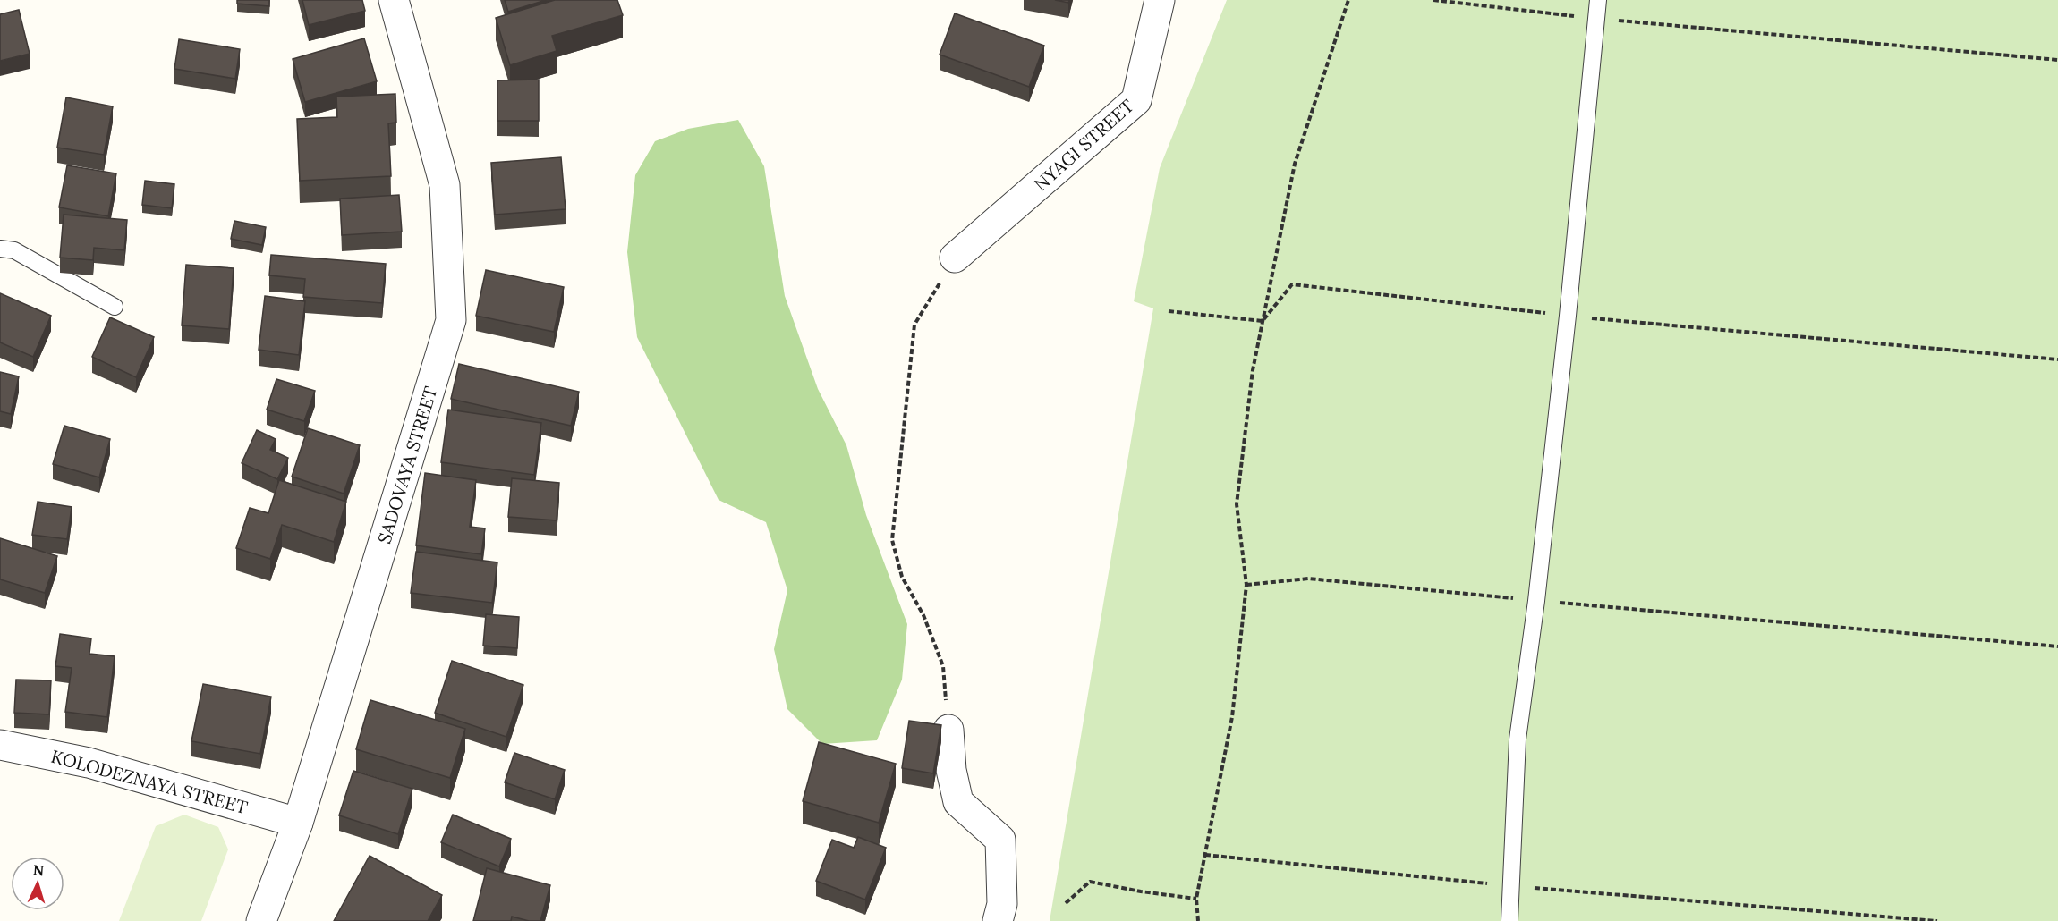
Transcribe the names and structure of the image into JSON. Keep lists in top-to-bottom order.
{
  "streets": {
    "street": ["NYAGI STREET", "SADOVAYA STREET", "KOLODEZNAYA STREET"]
  },
  "crossings": [
    ["SADOVAYA STREET", "KOLODEZNAYA STREET"]
  ],
  "north": "top"
}
